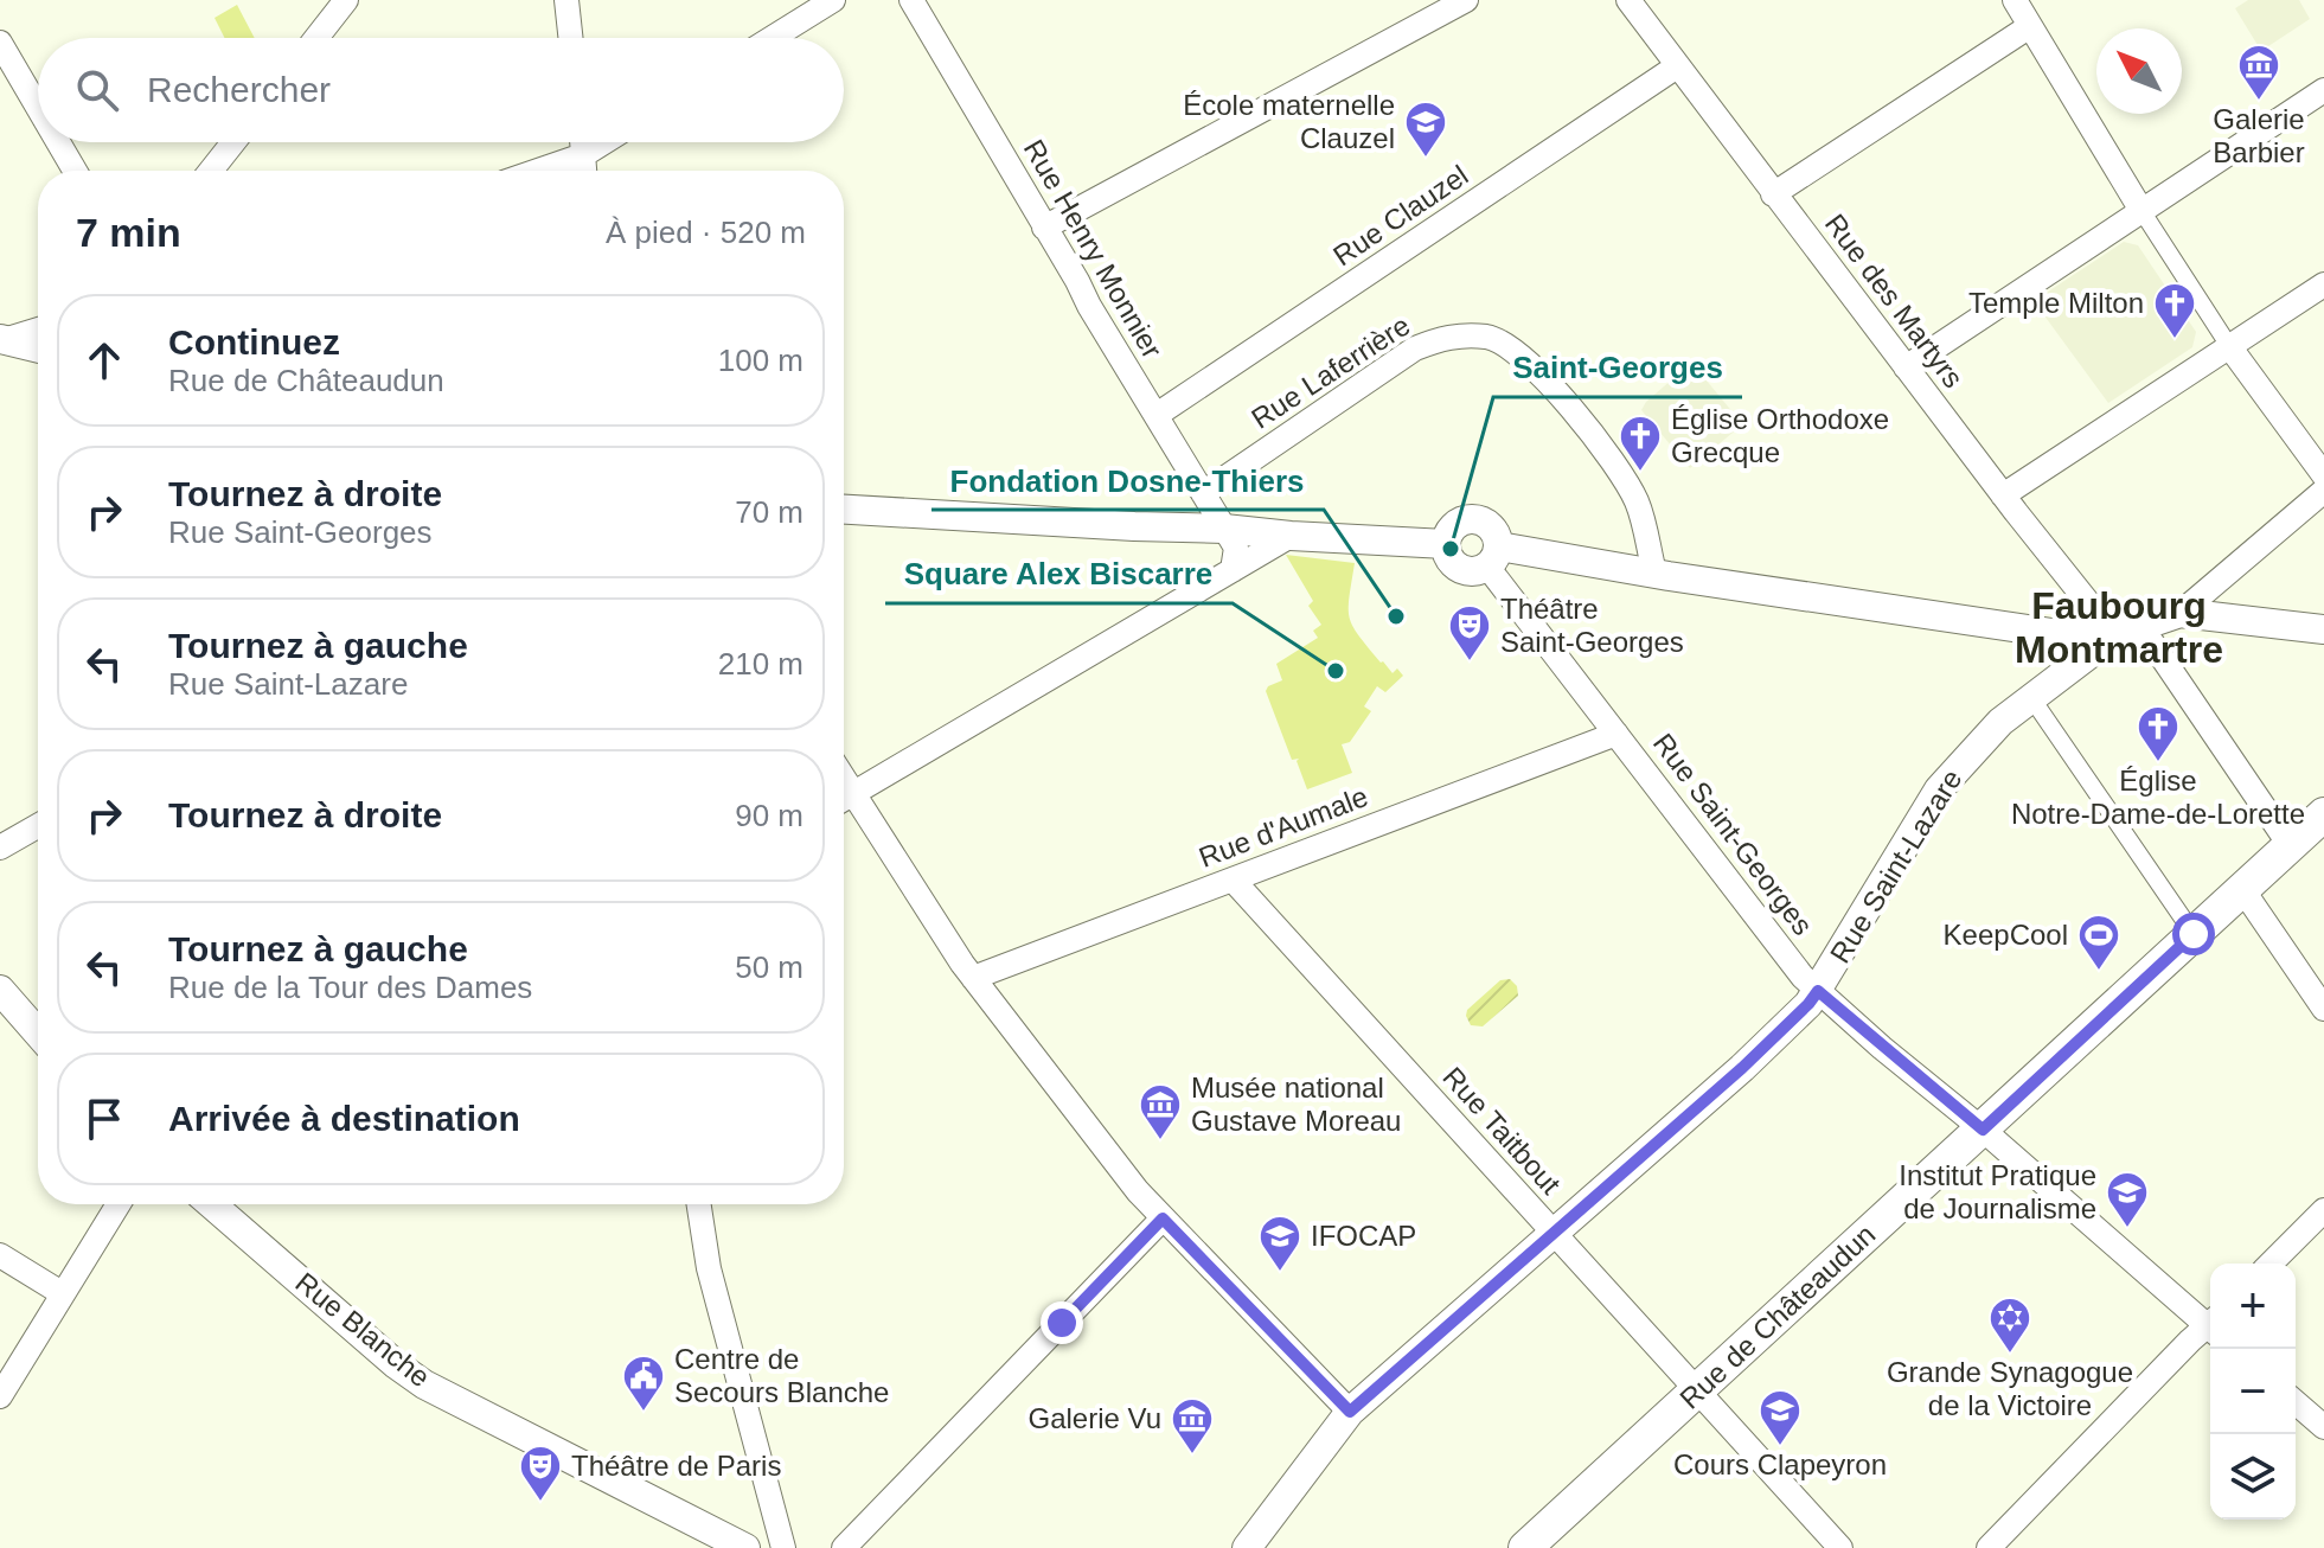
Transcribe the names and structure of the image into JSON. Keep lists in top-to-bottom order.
{
  "streets": {
    "main road": ["Rue de Châteaudun"],
    "street": [
      "Rue Clauzel",
      "Rue Henry Monnier",
      "Rue des Martyrs",
      "Rue Laferrière",
      "Rue d'Aumale",
      "Rue Saint-Georges",
      "Rue Saint-Lazare",
      "Rue Taitbout",
      "Rue Blanche"
    ]
  },
  "crossings": [
    ["Rue Clauzel", "Rue Henry Monnier"],
    ["Rue Clauzel", "Rue des Martyrs"],
    ["Rue Henry Monnier", "Rue Laferrière"],
    ["Rue des Martyrs", "Rue Saint-Lazare"],
    ["Rue d'Aumale", "Rue Saint-Georges"],
    ["Rue d'Aumale", "Rue Taitbout"],
    ["Rue Saint-Georges", "Rue Saint-Lazare"],
    ["Rue Saint-Georges", "Rue de Châteaudun"],
    ["Rue Saint-Lazare", "Rue Taitbout"],
    ["Rue Taitbout", "Rue de Châteaudun"]
  ],
  "districts": ["Faubourg Montmartre"],
  "places": {
    "museum": ["Galerie Barbier", "Musée national Gustave Moreau", "Galerie Vu"],
    "school or university": [
      "École maternelle Clauzel",
      "Institut Pratique de Journalisme",
      "IFOCAP",
      "Cours Clapeyron"
    ],
    "church": ["Temple Milton", "Église Orthodoxe Grecque", "Église Notre-Dame-de-Lorette"],
    "other": ["Saint-Georges", "Fondation Dosne-Thiers", "Square Alex Biscarre"],
    "theatre": ["Théâtre Saint-Georges", "Théâtre de Paris"],
    "sports": ["KeepCool"],
    "synagogue": ["Grande Synagogue de la Victoire"],
    "public building": ["Centre de Secours Blanche"]
  },
  "north": "top left",
  "page": {
    "search": "Rechercher",
    "heading": ["7 min", "À pied · 520 m"],
    "list": [
      ["Continuez", "Rue de Châteaudun", "100 m"],
      ["Tournez à droite", "Rue Saint-Georges", "70 m"],
      ["Tournez à gauche", "Rue Saint-Lazare", "210 m"],
      ["Tournez à droite", "90 m"],
      ["Tournez à gauche", "Rue de la Tour des Dames", "50 m"],
      "Arrivée à destination"
    ],
    "map_buttons": ["+", "−"]
  }
}
